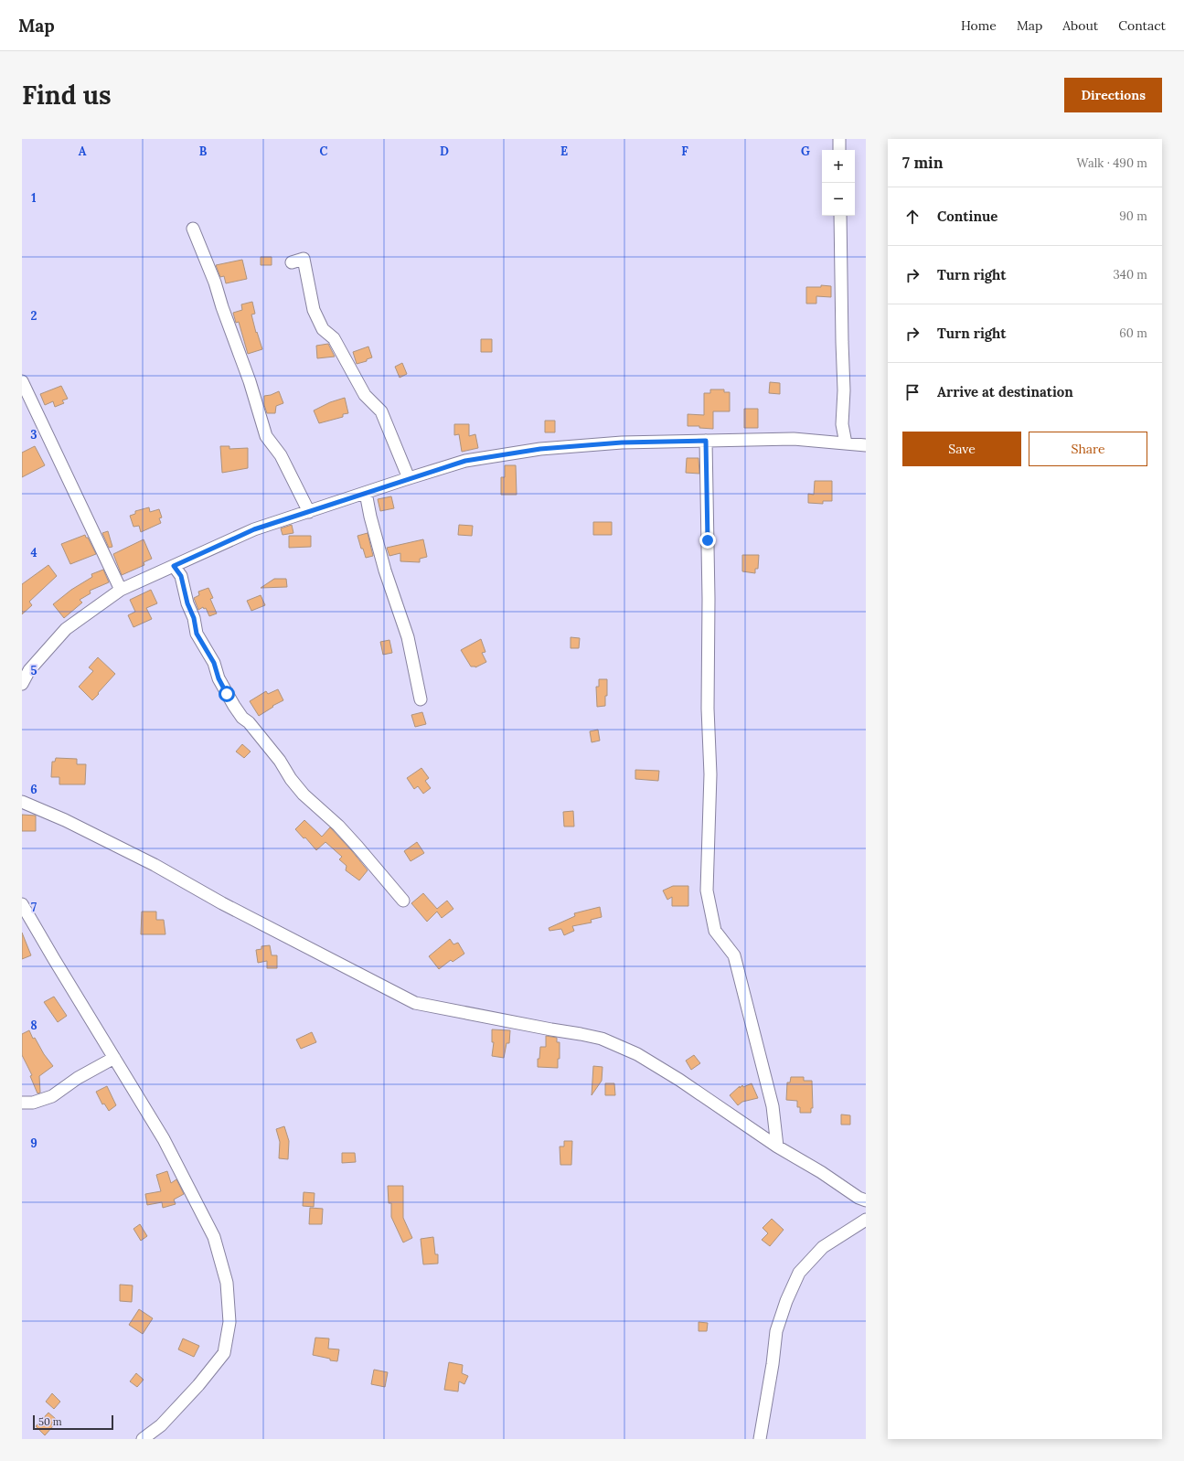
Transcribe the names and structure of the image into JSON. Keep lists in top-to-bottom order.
{
  "scale_bar": "50 m",
  "page": {
    "header": "Map",
    "nav": [
      "Home",
      "Map",
      "About",
      "Contact"
    ],
    "buttons": [
      "Directions",
      ["Save", "Share"]
    ],
    "title": "Find us",
    "heading": ["7 min", "Walk · 490 m"],
    "map_buttons": ["+", "−"],
    "list": [
      ["Continue", "90 m"],
      ["Turn right", "340 m"],
      ["Turn right", "60 m"],
      "Arrive at destination"
    ],
    "scale": "50 m"
  },
  "grid": {
    "columns": [
      "A",
      "B",
      "C",
      "D",
      "E",
      "F",
      "G"
    ],
    "rows": [
      "1",
      "2",
      "3",
      "4",
      "5",
      "6",
      "7",
      "8",
      "9"
    ]
  }
}
